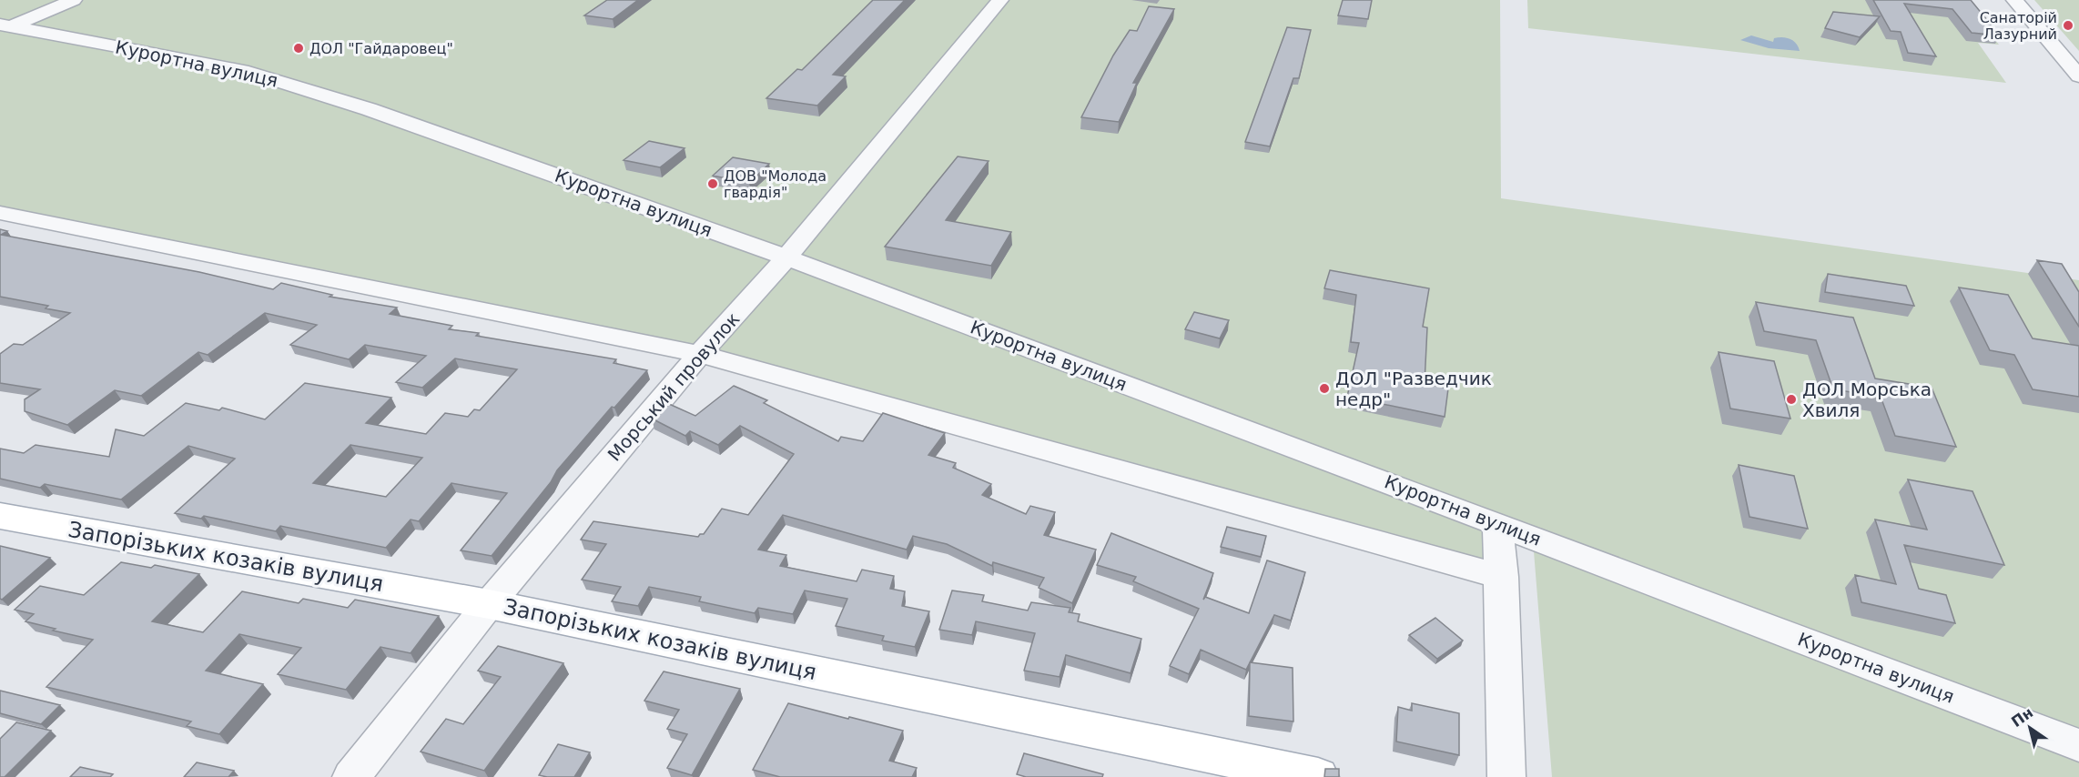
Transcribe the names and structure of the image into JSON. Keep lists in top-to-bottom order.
{
  "streets": {
    "main road": ["Запорізьких козаків вулиця"],
    "street": ["Курортна вулиця", "Морський провулок"]
  },
  "crossings": [
    ["Курортна вулиця", "Морський провулок"],
    ["Морський провулок", "Запорізьких козаків вулиця"]
  ],
  "places": [
    "Санаторій Лазурний",
    "ДОЛ \"Гайдаровец\"",
    "ДОВ \"Молода гвардія\"",
    "ДОЛ \"Разведчик недр\"",
    "ДОЛ Морська Хвиля"
  ],
  "north": "top left"
}
